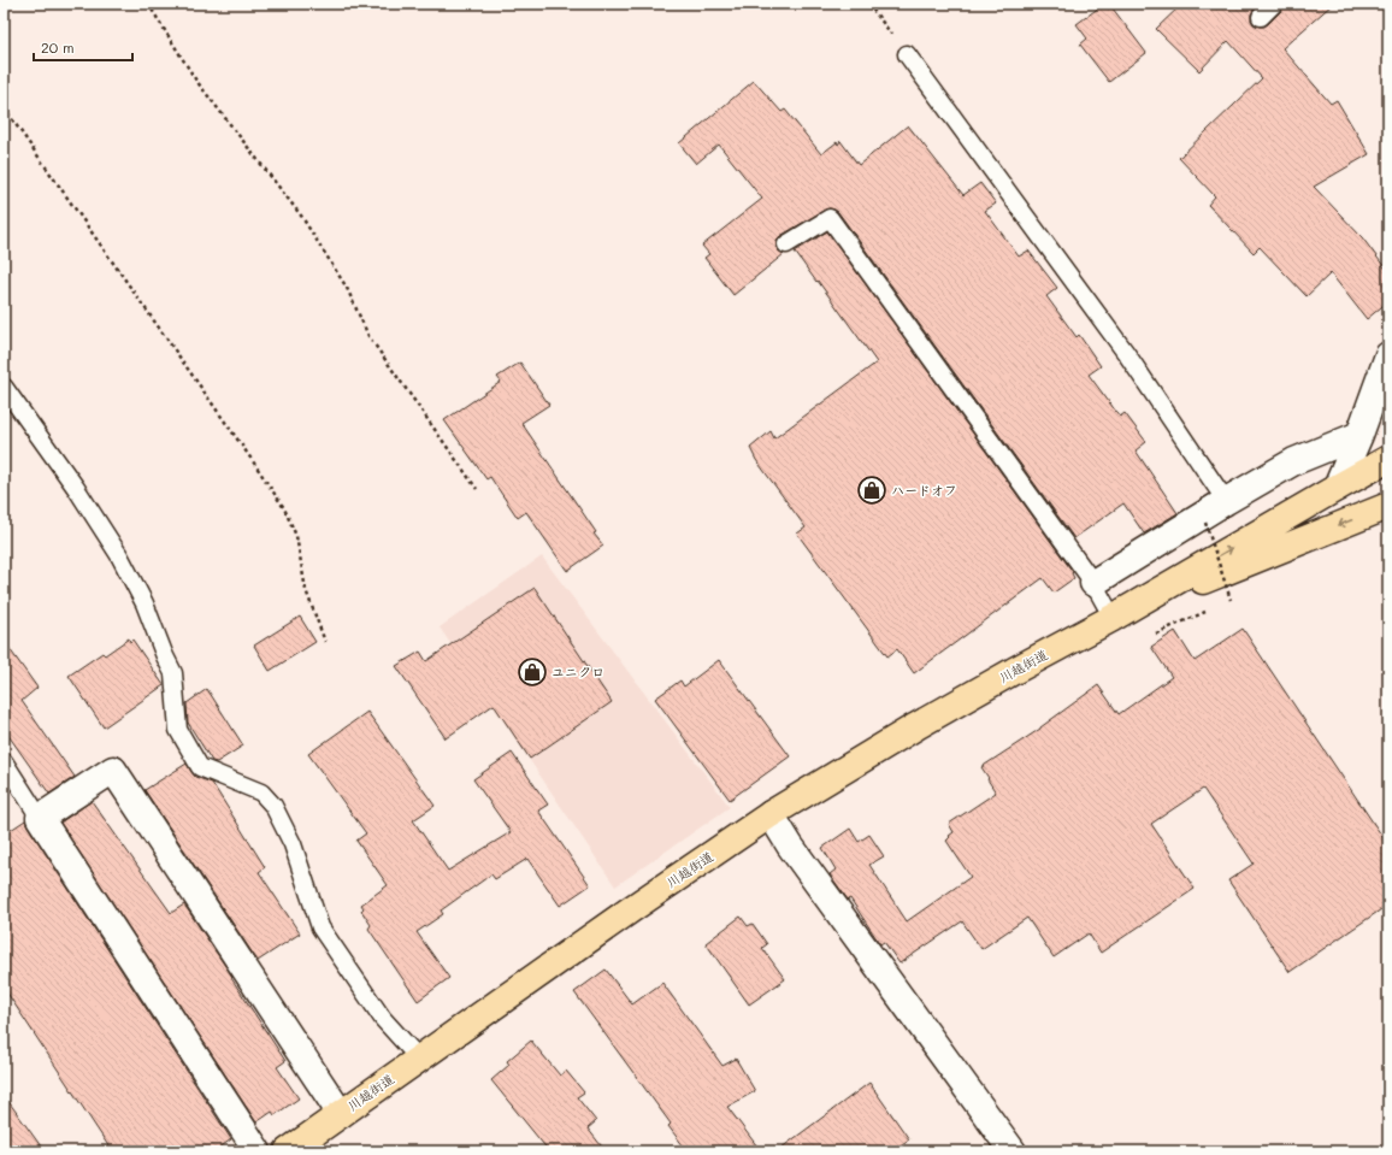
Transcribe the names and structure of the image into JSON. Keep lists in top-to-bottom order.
{
  "streets": {
    "highway": ["川越街道"]
  },
  "places": {
    "shop": ["ハードオフ", "ユニクロ"]
  },
  "scale_bar": "20 m"
}
